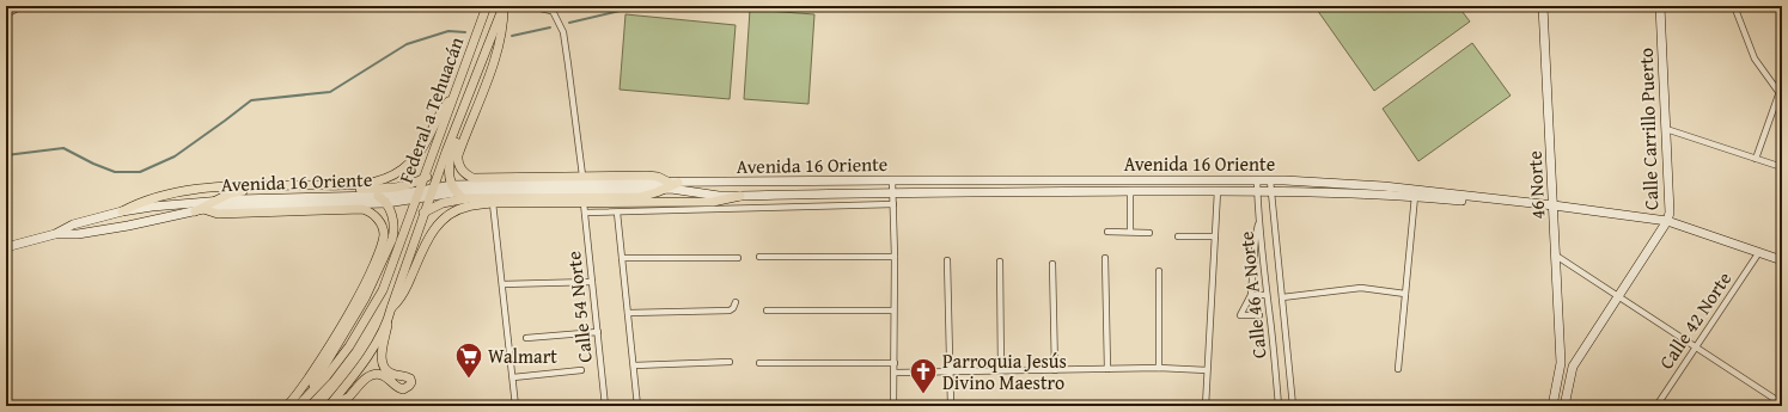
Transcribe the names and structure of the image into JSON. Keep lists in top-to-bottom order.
{
  "streets": {
    "main road": [
      "Federal a Tehuacán",
      "Calle Carrillo Puerto",
      "Avenida 16 Oriente",
      "46 Norte"
    ],
    "street": ["Calle 46 A Norte", "Calle 54 Norte", "Calle 42 Norte"]
  },
  "crossings": [
    ["Federal a Tehuacán", "Avenida 16 Oriente"],
    ["Calle Carrillo Puerto", "Avenida 16 Oriente"],
    ["Avenida 16 Oriente", "46 Norte"],
    ["Avenida 16 Oriente", "Calle 46 A Norte"],
    ["Avenida 16 Oriente", "Calle 42 Norte"]
  ],
  "places": {
    "supermarket": ["Walmart"],
    "church": ["Parroquia Jesús Divino Maestro"]
  }
}
